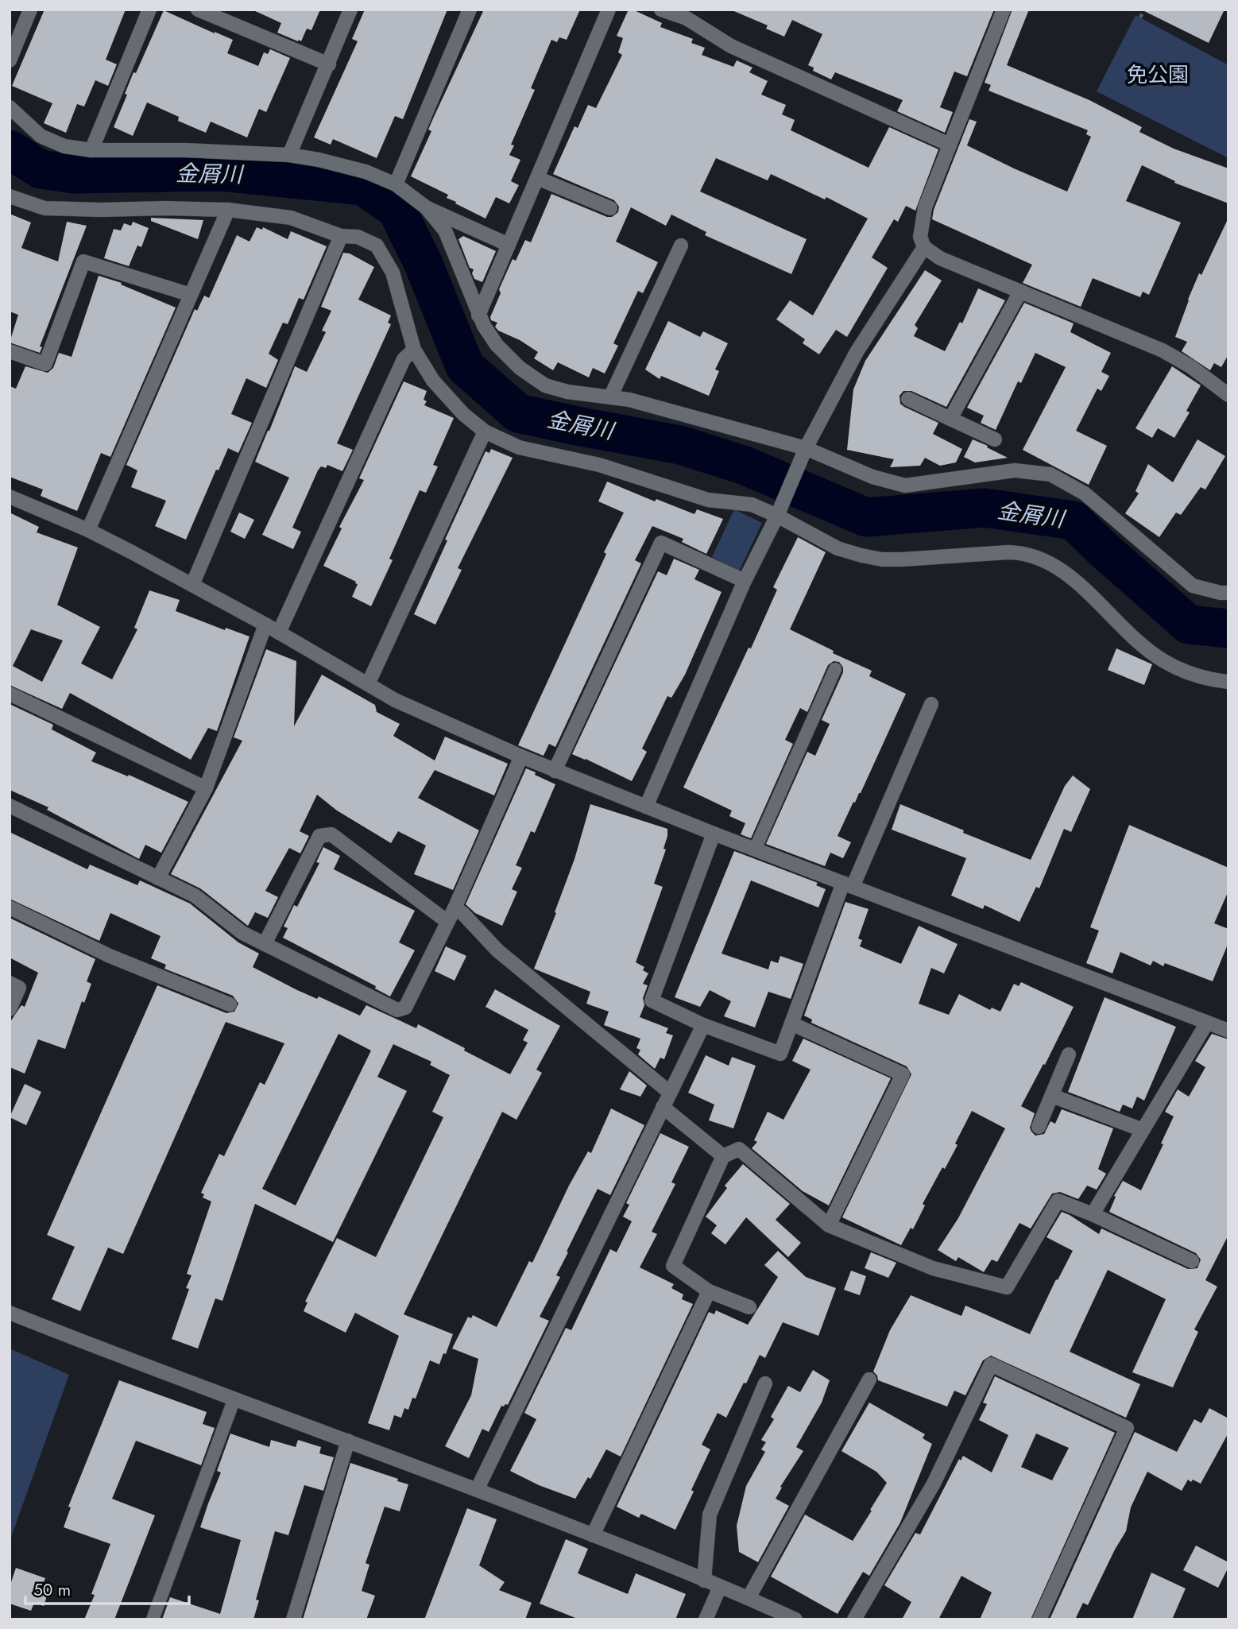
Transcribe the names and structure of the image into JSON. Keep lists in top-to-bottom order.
{
  "water": ["金屑川"],
  "parks": ["免公園"],
  "scale_bar": "50 m"
}
